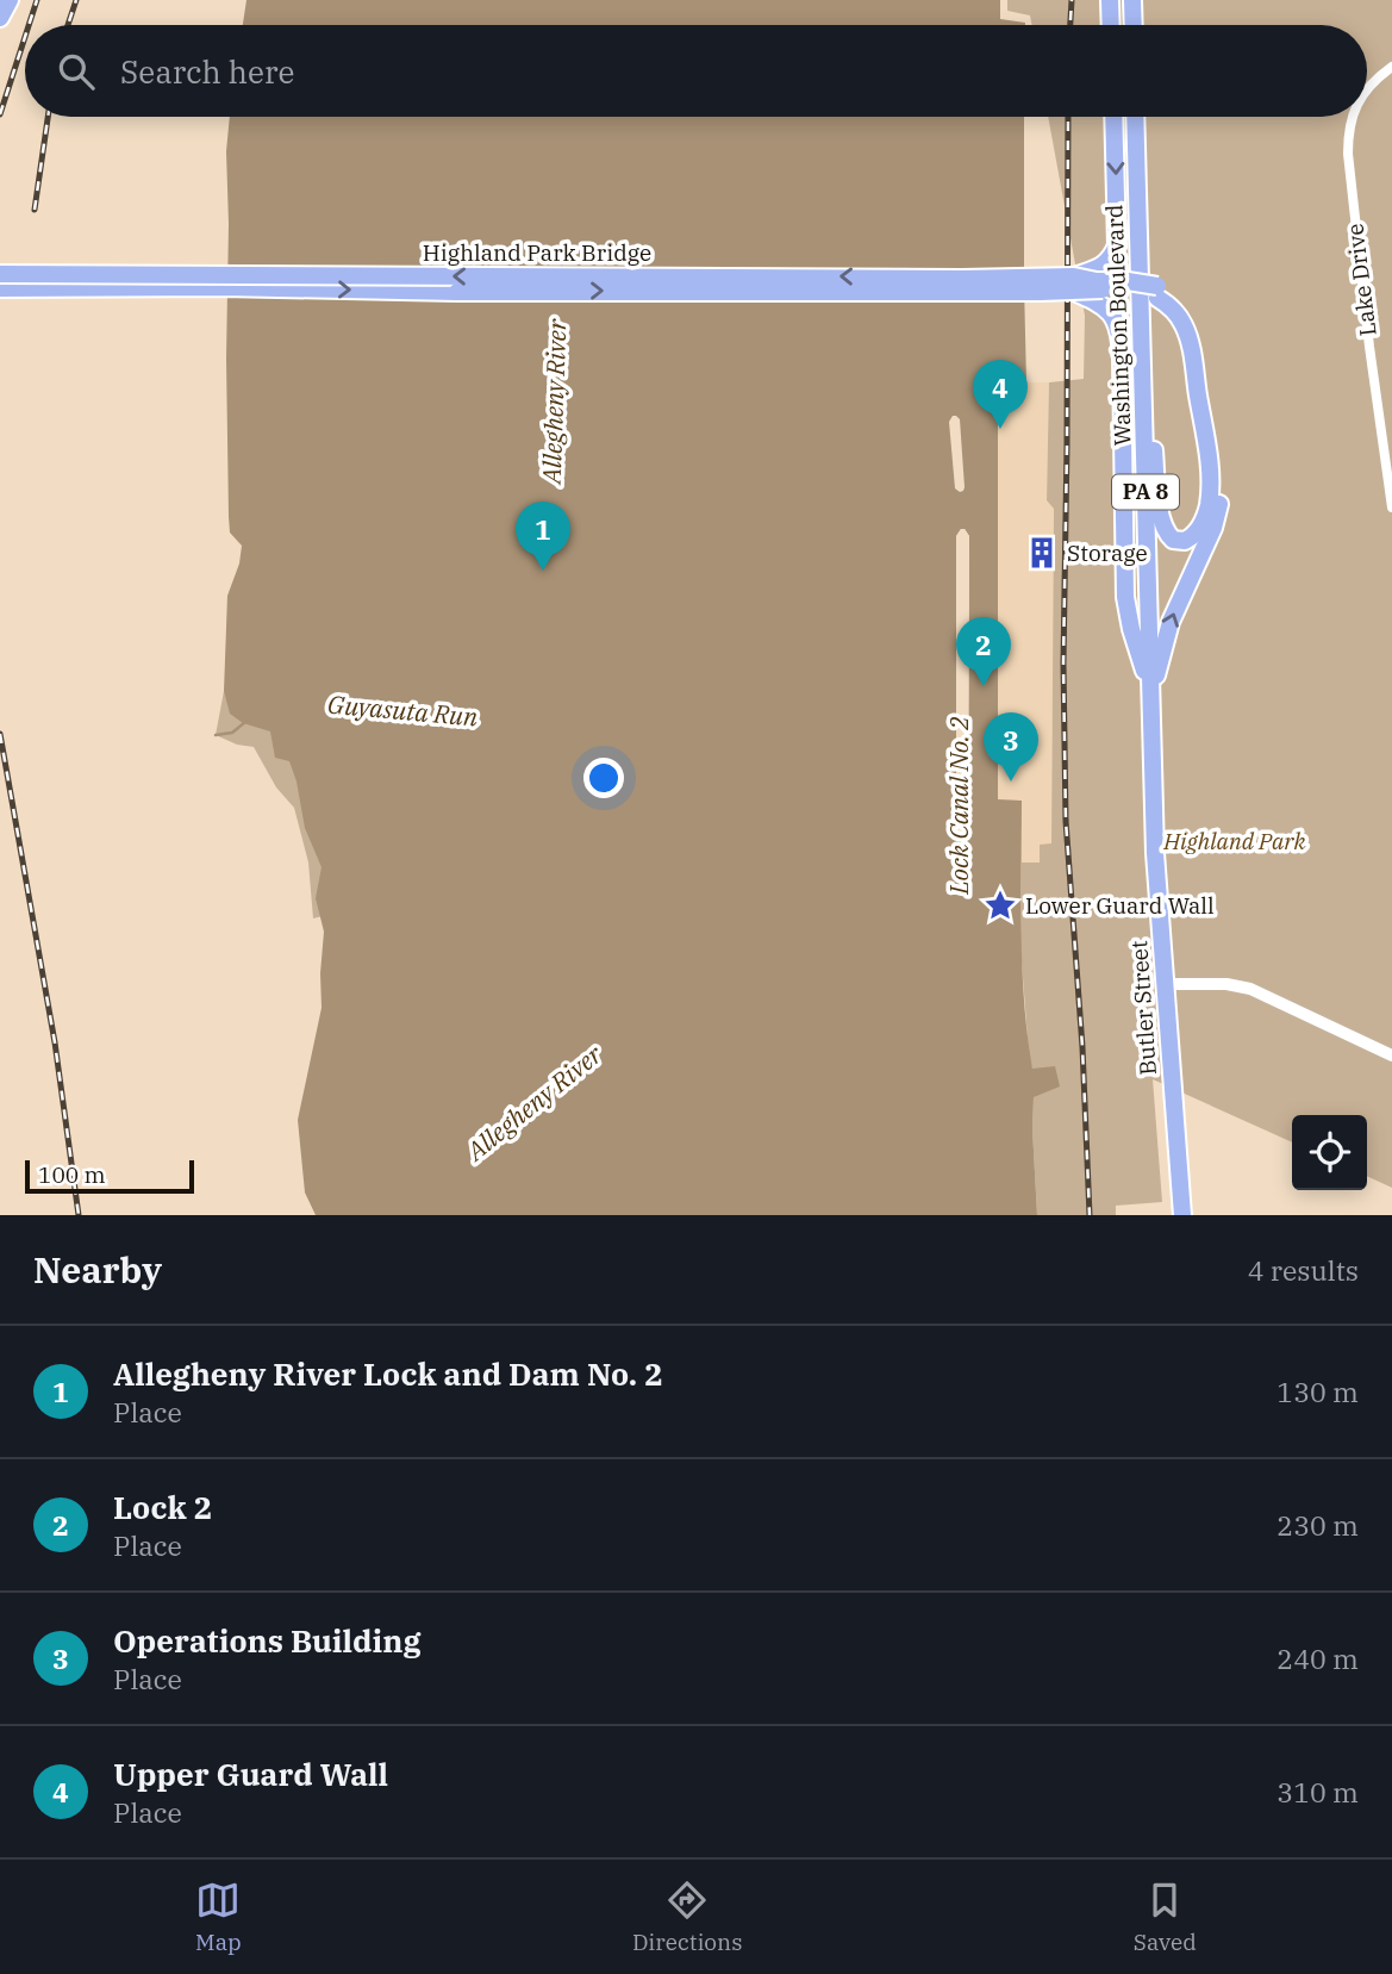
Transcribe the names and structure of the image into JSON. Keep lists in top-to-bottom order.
{
  "streets": {
    "highway": [
      "Highland Park Bridge",
      "Washington Boulevard",
      "PA 8",
      "Butler Street"
    ],
    "street": ["Lake Drive"]
  },
  "crossings": [
    ["Washington Boulevard", "Butler Street"]
  ],
  "water": ["Allegheny River", "Guyasuta Run", "Lock Canal No. 2"],
  "parks": ["Highland Park"],
  "places": {
    "building": ["Storage"],
    "place": ["Lower Guard Wall"]
  },
  "scale_bar": "100 m",
  "page": {
    "search": "Search here",
    "pins": [
      "4",
      "1",
      "2",
      "3"
    ],
    "scale": "100 m",
    "heading": ["Nearby", "4 results"],
    "list": [
      {
        "mark": "1",
        "name": "Allegheny River Lock and Dam No. 2",
        "note": "Place",
        "value": "130 m"
      },
      {
        "mark": "2",
        "name": "Lock 2",
        "note": "Place",
        "value": "230 m"
      },
      {
        "mark": "3",
        "name": "Operations Building",
        "note": "Place",
        "value": "240 m"
      },
      {
        "mark": "4",
        "name": "Upper Guard Wall",
        "note": "Place",
        "value": "310 m"
      }
    ],
    "nav": ["Map", "Directions", "Saved"]
  }
}
